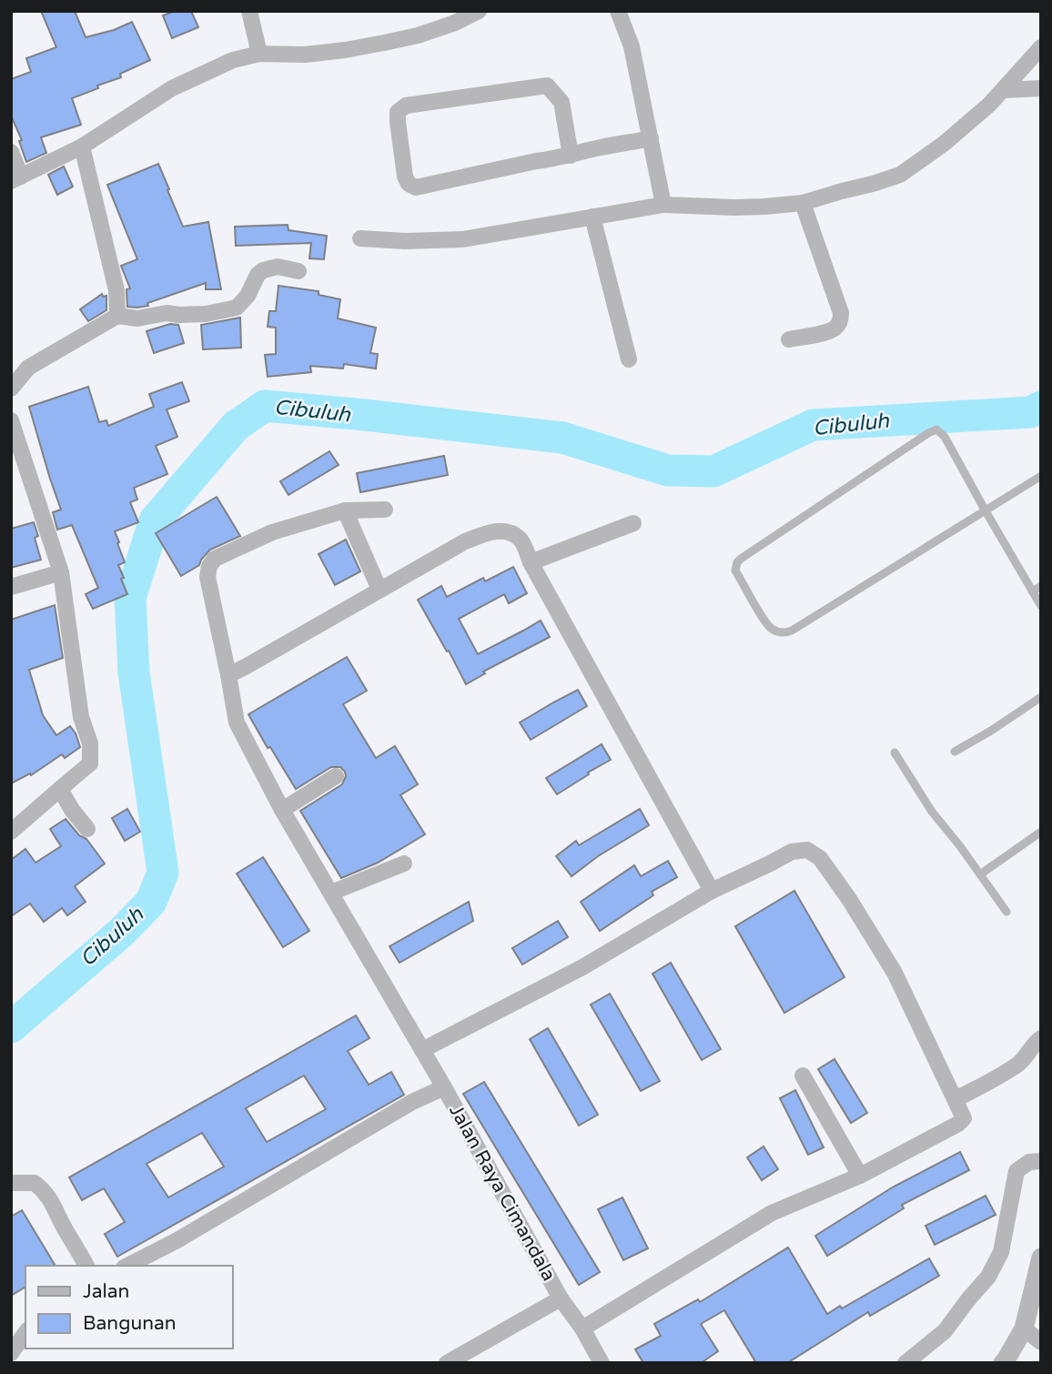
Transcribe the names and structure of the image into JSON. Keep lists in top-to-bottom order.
{
  "streets": {
    "street": ["Jalan Raya Cimandala"]
  },
  "water": ["Cibuluh"],
  "legend": ["Jalan", "Bangunan"]
}
